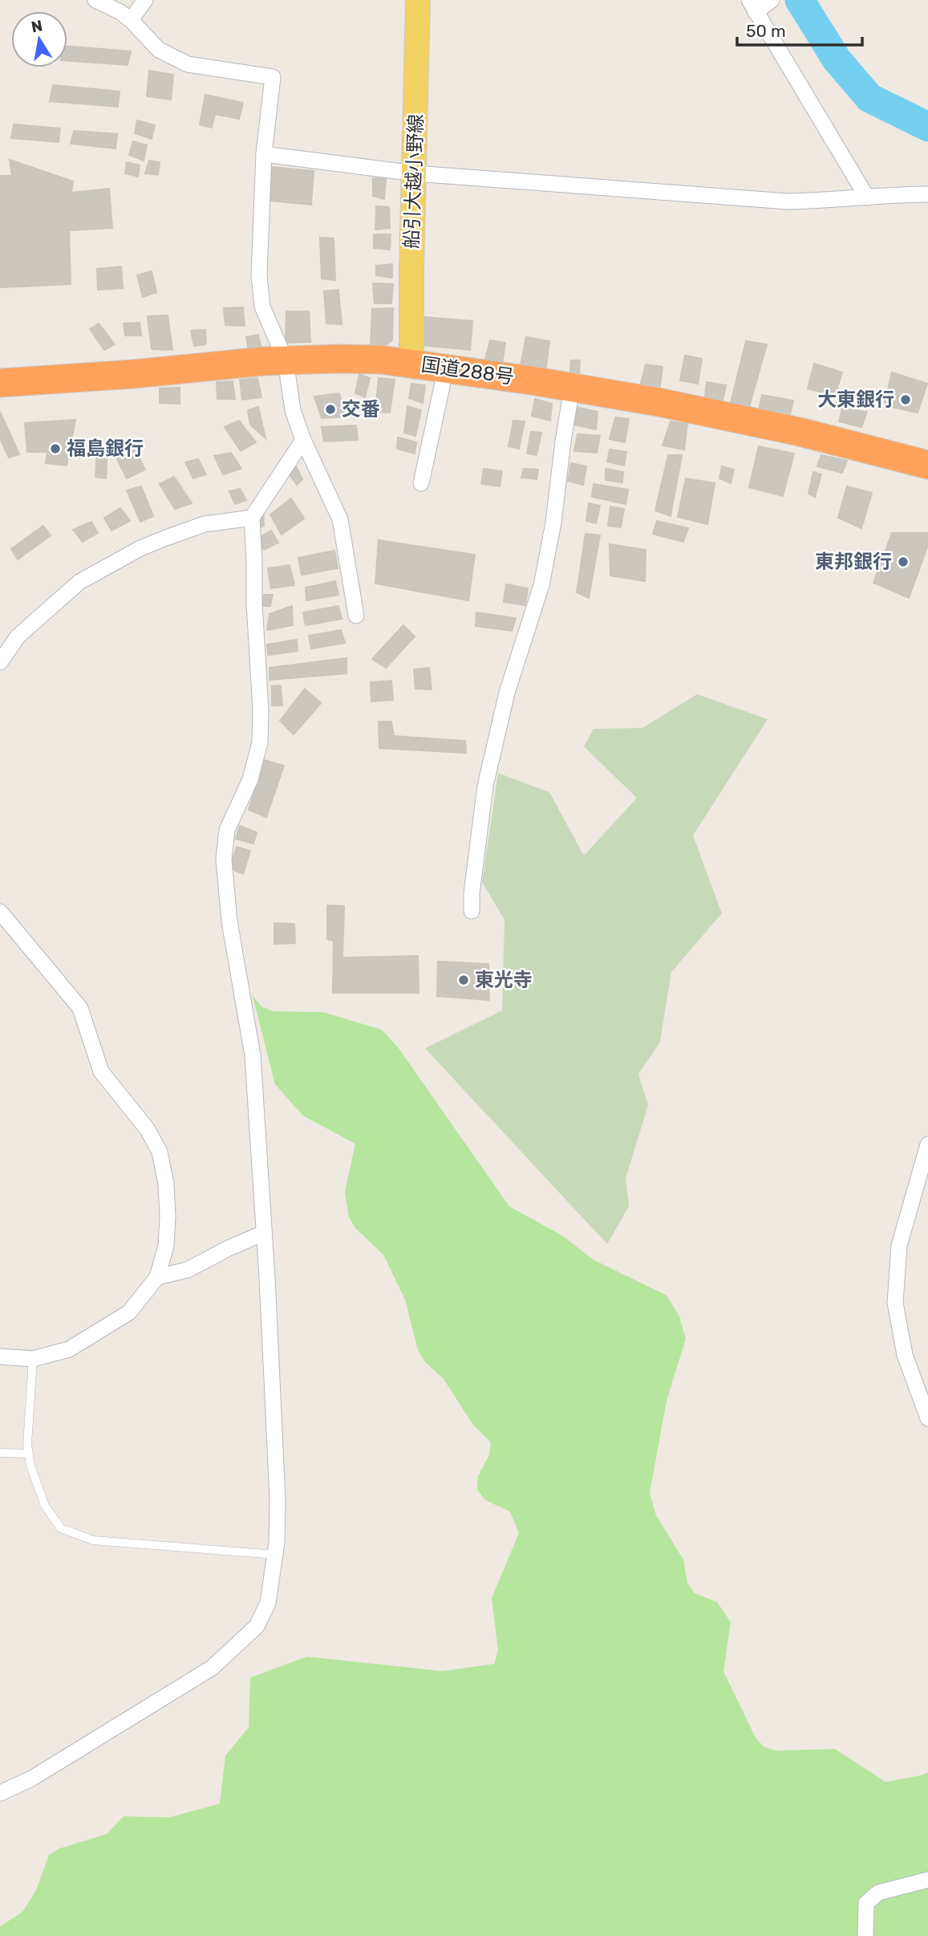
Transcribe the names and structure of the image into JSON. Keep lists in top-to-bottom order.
{
  "streets": {
    "highway": ["国道288号"],
    "main road": ["船引大越小野線"]
  },
  "crossings": [
    ["船引大越小野線", "国道288号"]
  ],
  "places": [
    "大東銀行",
    "交番",
    "福島銀行",
    "東邦銀行",
    "東光寺"
  ],
  "scale_bar": "50 m",
  "north": "top"
}
